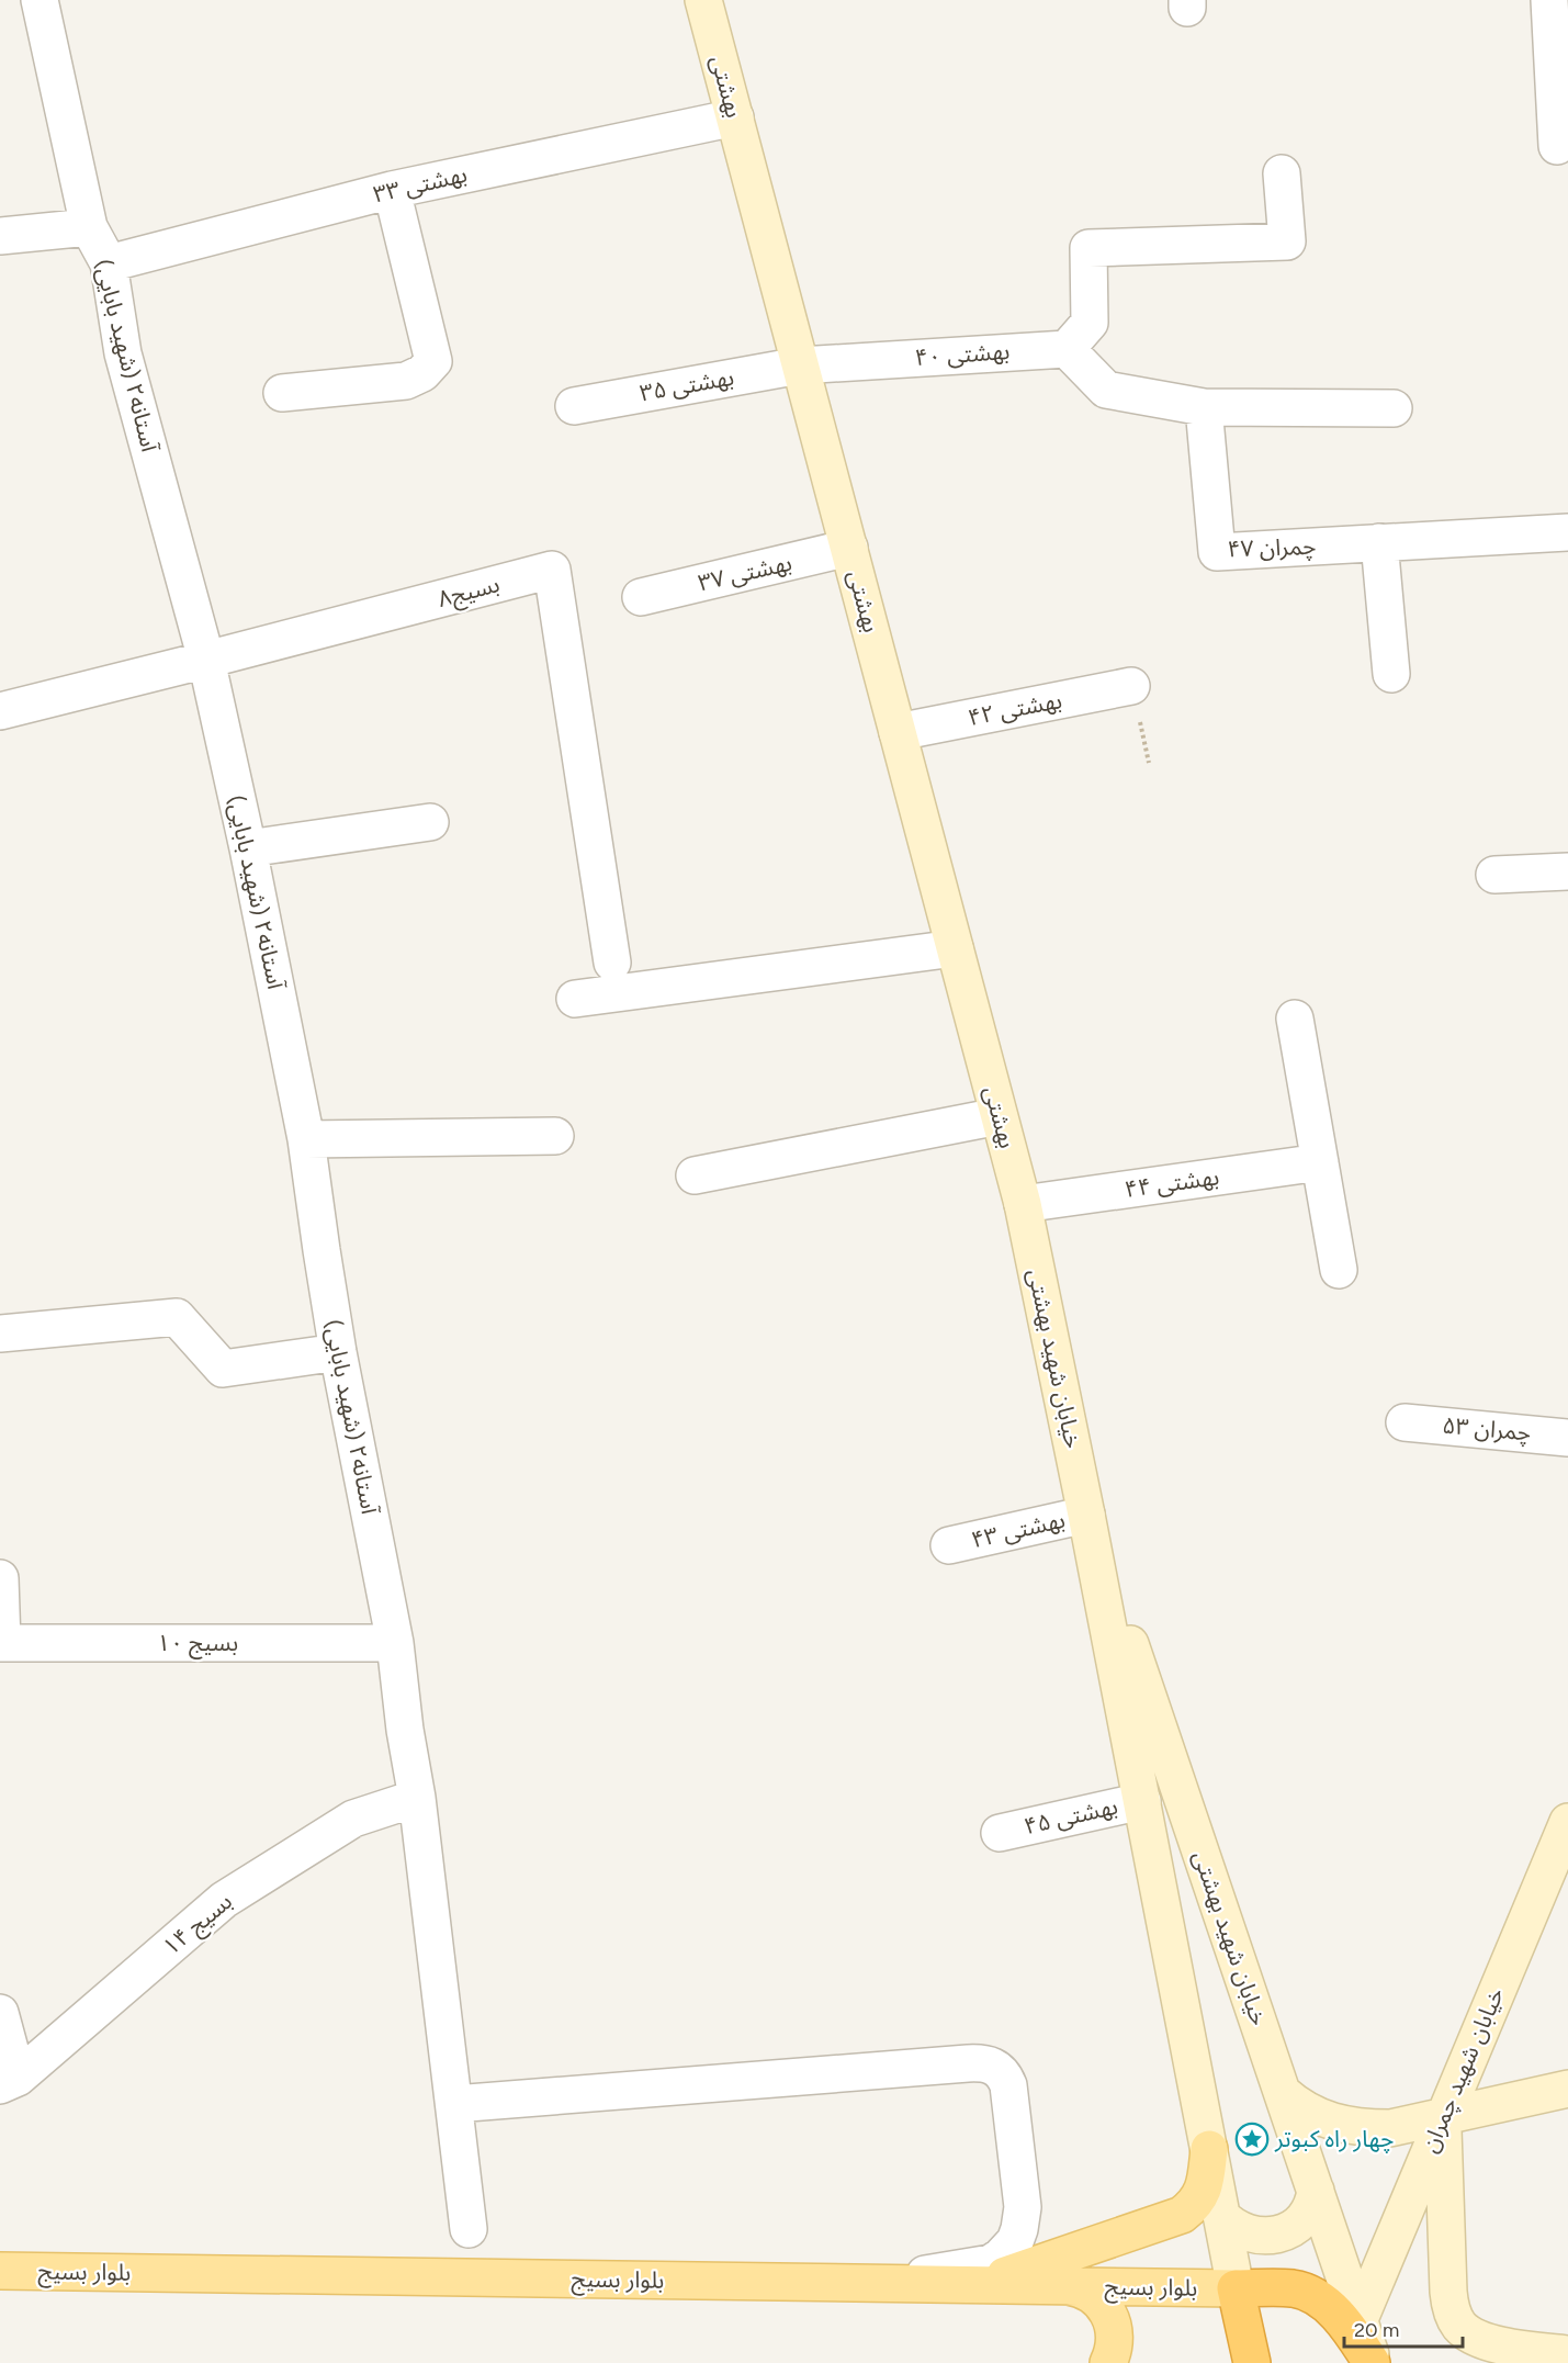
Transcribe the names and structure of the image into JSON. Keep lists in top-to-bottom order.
{
  "streets": {
    "main road": [
      "بهشتی",
      "خیابان شهید بهشتی",
      "خیابان شهید چمران",
      "بلوار بسیج"
    ],
    "street": [
      "بهشتی ۳۳",
      "بهشتی ۴۰",
      "آستانه۲ (شهید بابایی)",
      "بهشتی ۳۵",
      "چمران ۴۷",
      "بهشتی ۳۷",
      "بسیج۸",
      "بهشتی ۴۲",
      "بهشتی ۴۴",
      "چمران ۵۳",
      "بهشتی ۴۳",
      "بسیج ۱۰",
      "بهشتی ۴۵",
      "بسیج ۱۴"
    ]
  },
  "crossings": [
    ["بهشتی", "بهشتی ۳۳"],
    ["بهشتی", "بهشتی ۴۰"],
    ["بهشتی", "بهشتی ۳۵"],
    ["بهشتی", "بهشتی ۳۷"],
    ["بهشتی", "بهشتی ۴۲"],
    ["بهشتی", "بهشتی ۴۴"],
    ["بهشتی", "خیابان شهید بهشتی"],
    ["بهشتی ۳۳", "آستانه۲ (شهید بابایی)"],
    ["بهشتی ۴۰", "بهشتی ۳۵"],
    ["آستانه۲ (شهید بابایی)", "بسیج۸"],
    ["آستانه۲ (شهید بابایی)", "بسیج ۱۰"],
    ["آستانه۲ (شهید بابایی)", "بسیج ۱۴"],
    ["بهشتی ۴۴", "خیابان شهید بهشتی"],
    ["خیابان شهید بهشتی", "بهشتی ۴۳"],
    ["خیابان شهید بهشتی", "بهشتی ۴۵"],
    ["خیابان شهید بهشتی", "خیابان شهید چمران"],
    ["خیابان شهید بهشتی", "بلوار بسیج"]
  ],
  "places": {
    "place": ["چهار راه کبوتر"]
  },
  "scale_bar": "20 m"
}
